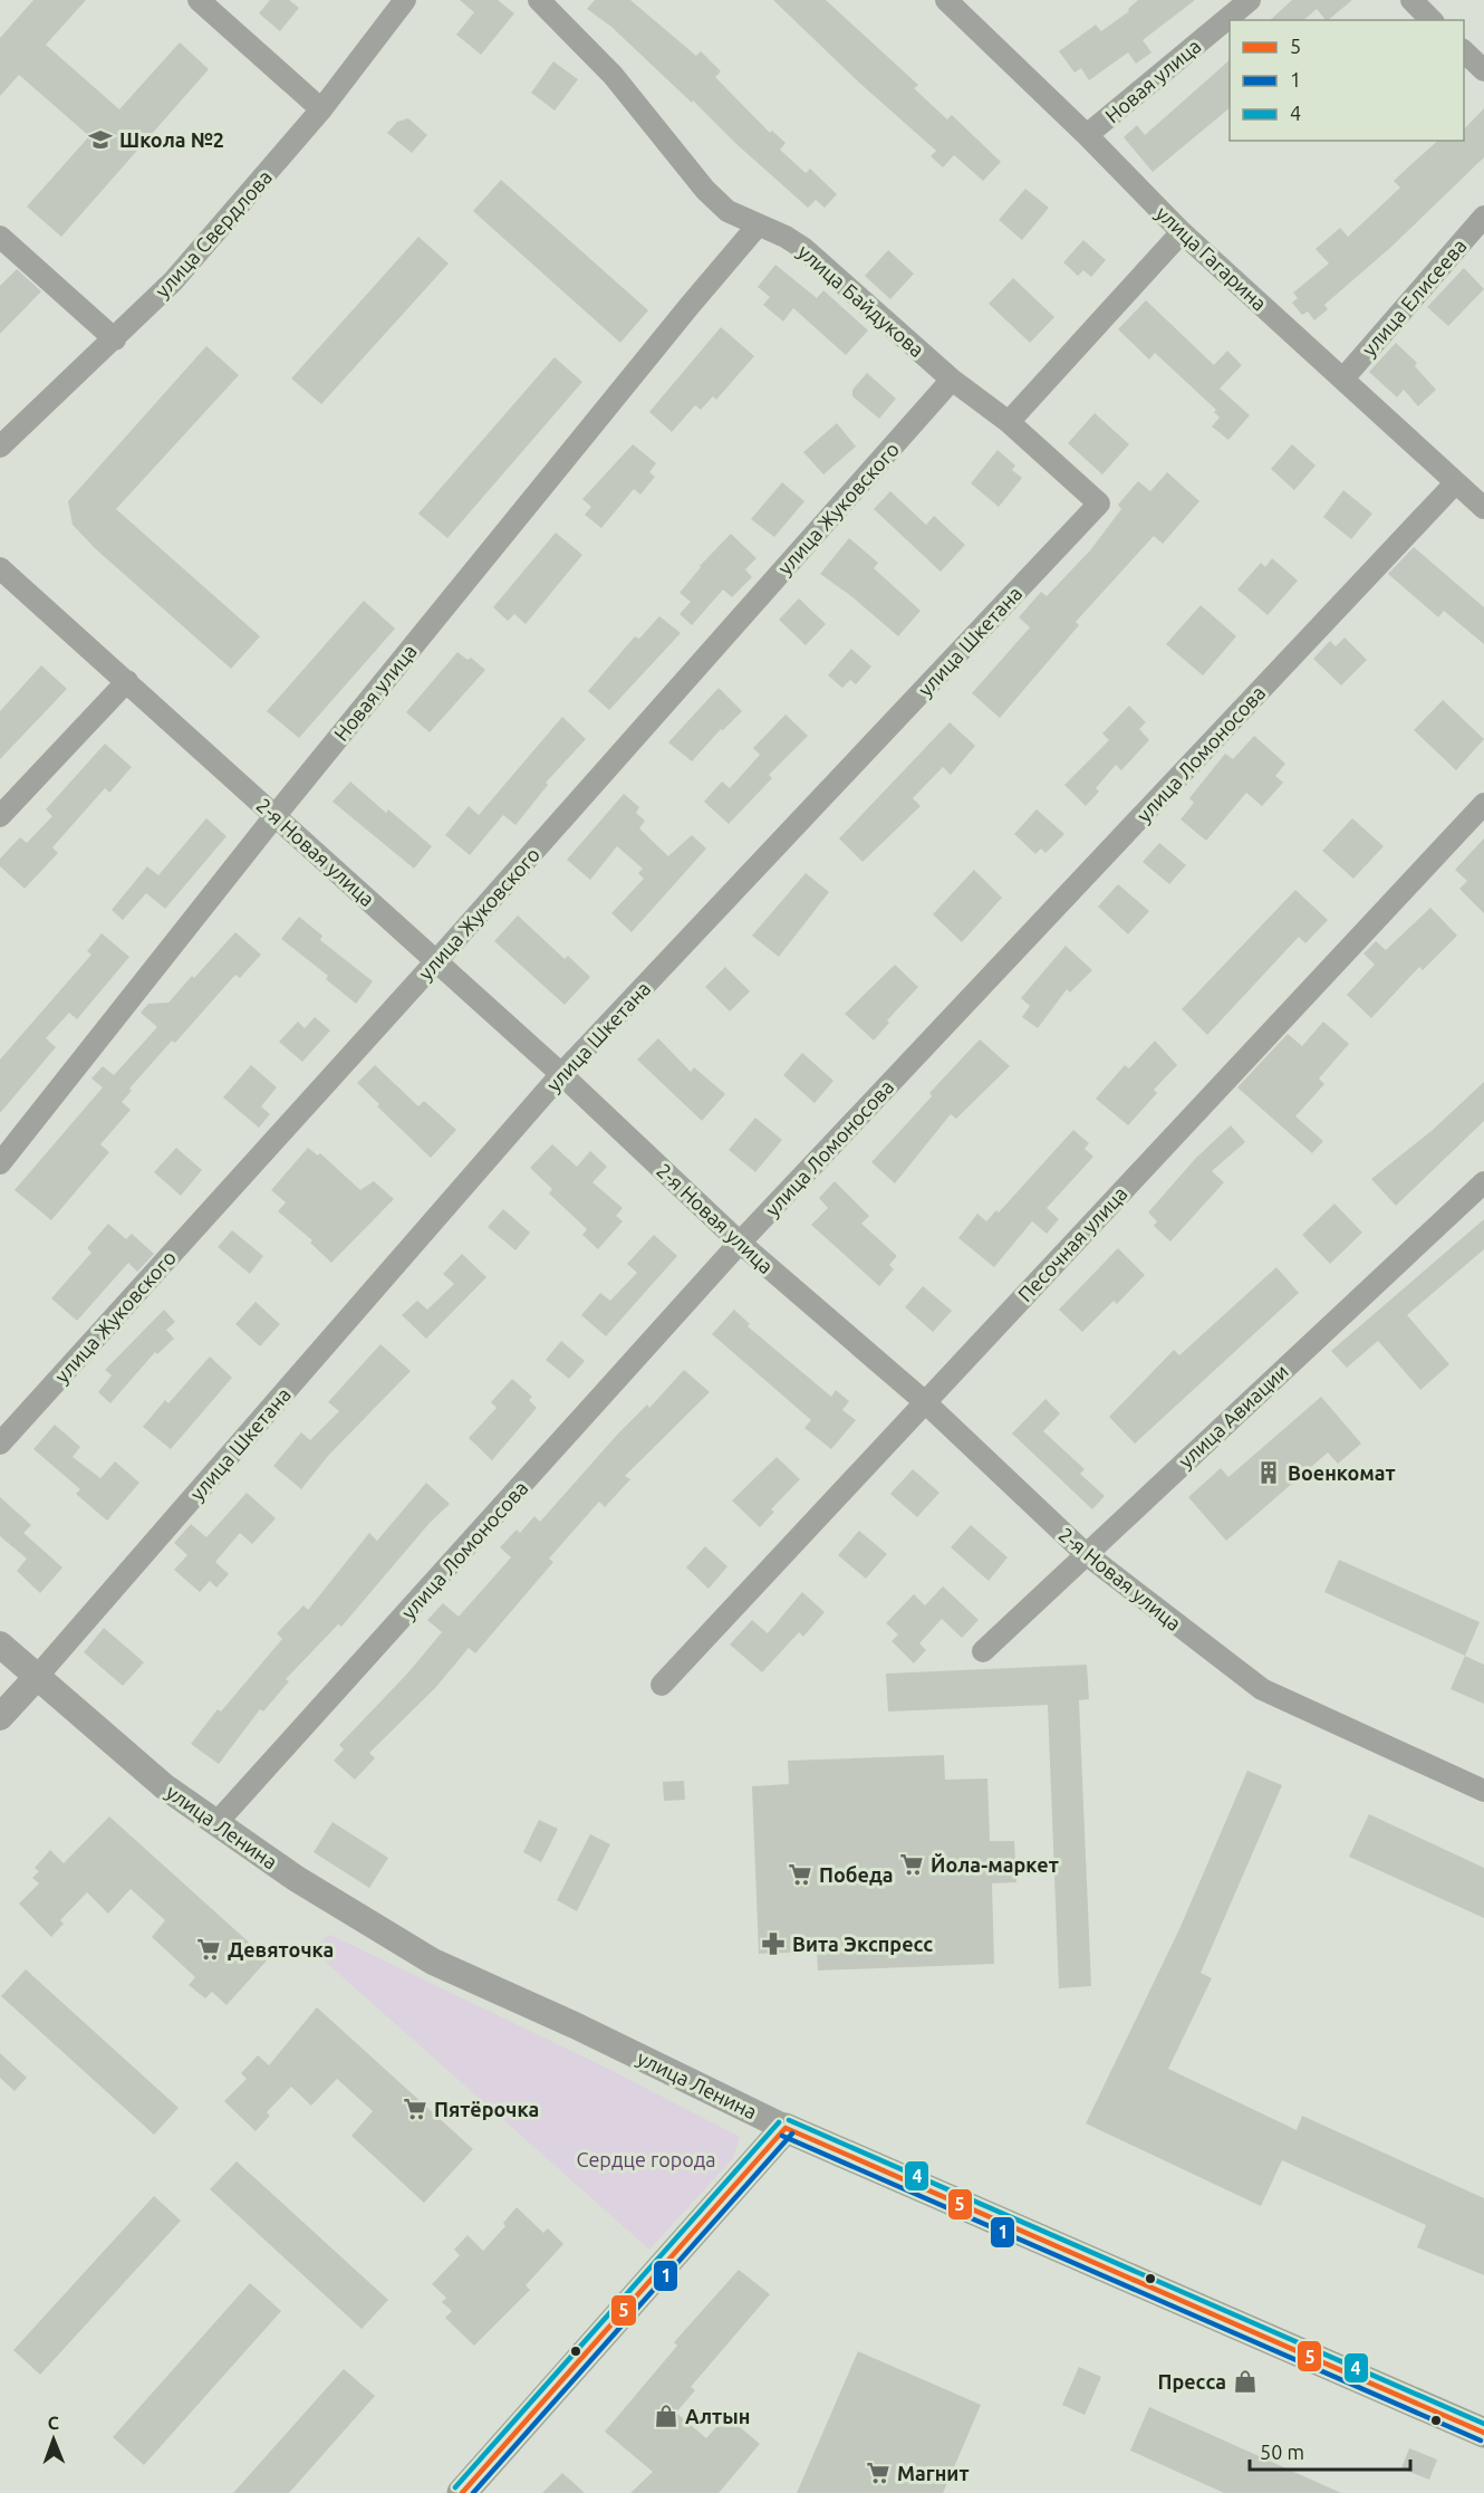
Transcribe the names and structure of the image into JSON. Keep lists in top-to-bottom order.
{
  "streets": {
    "main road": ["улица Ленина"],
    "street": [
      "Новая улица",
      "улица Свердлова",
      "улица Гагарина",
      "улица Елисеева",
      "улица Байдукова",
      "улица Жуковского",
      "улица Шкетана",
      "улица Ломоносова",
      "2-я Новая улица",
      "Песочная улица",
      "улица Авиации"
    ]
  },
  "crossings": [
    ["Новая улица", "улица Гагарина"],
    ["Новая улица", "улица Байдукова"],
    ["Новая улица", "2-я Новая улица"],
    ["улица Гагарина", "улица Елисеева"],
    ["улица Гагарина", "улица Ломоносова"],
    ["улица Байдукова", "улица Жуковского"],
    ["улица Байдукова", "улица Шкетана"],
    ["улица Жуковского", "2-я Новая улица"],
    ["улица Шкетана", "2-я Новая улица"],
    ["улица Шкетана", "улица Ленина"],
    ["улица Ломоносова", "2-я Новая улица"],
    ["улица Ломоносова", "улица Ленина"],
    ["2-я Новая улица", "Песочная улица"],
    ["2-я Новая улица", "улица Авиации"]
  ],
  "parks": ["Сердце города"],
  "places": {
    "school or university": ["Школа №2"],
    "building": ["Военкомат"],
    "supermarket": [
      "Йола-маркет",
      "Победа",
      "Девяточка",
      "Пятёрочка",
      "Магнит"
    ],
    "pharmacy": ["Вита Экспресс"],
    "shop": ["Пресса", "Алтын"]
  },
  "lines": ["transit line 4", "transit line 5", "transit line 1"],
  "legend": ["5", "1", "4"],
  "scale_bar": "50 m",
  "north": "top"
}
